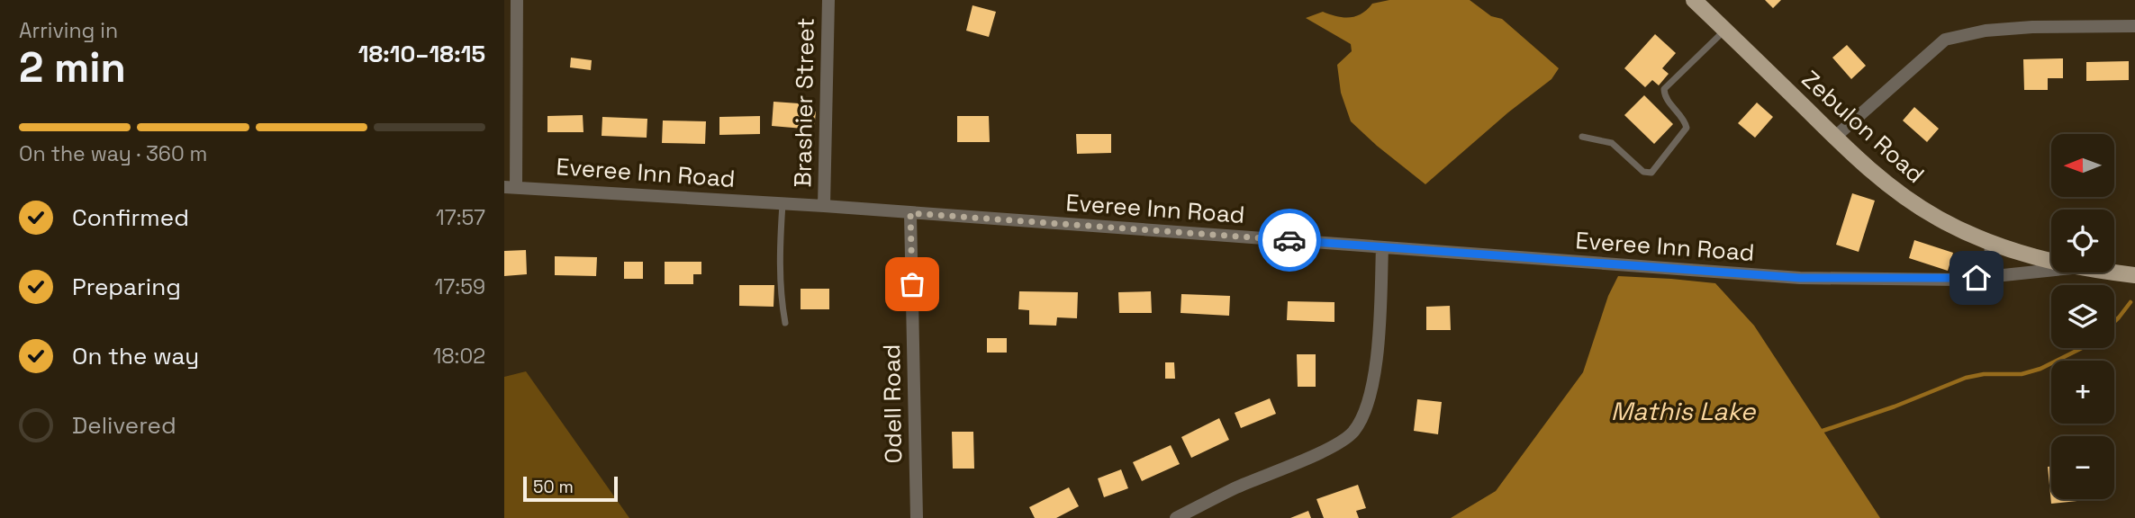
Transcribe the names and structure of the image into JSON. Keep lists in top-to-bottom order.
{
  "streets": {
    "main road": ["Zebulon Road"],
    "street": ["Brashier Street", "Everee Inn Road", "Odell Road"]
  },
  "crossings": [
    ["Brashier Street", "Everee Inn Road"],
    ["Everee Inn Road", "Odell Road"]
  ],
  "water": ["Mathis Lake"],
  "scale_bar": "50 m",
  "north": "left",
  "page": {
    "heading": ["2 min", "Arriving in", "18:10–18:15"],
    "bar": "On the way · 360 m",
    "map_buttons": ["+", "−"],
    "list": [
      ["Confirmed", "17:57"],
      ["Preparing", "17:59"],
      ["On the way", "18:02"],
      "Delivered"
    ],
    "scale": "50 m"
  }
}
